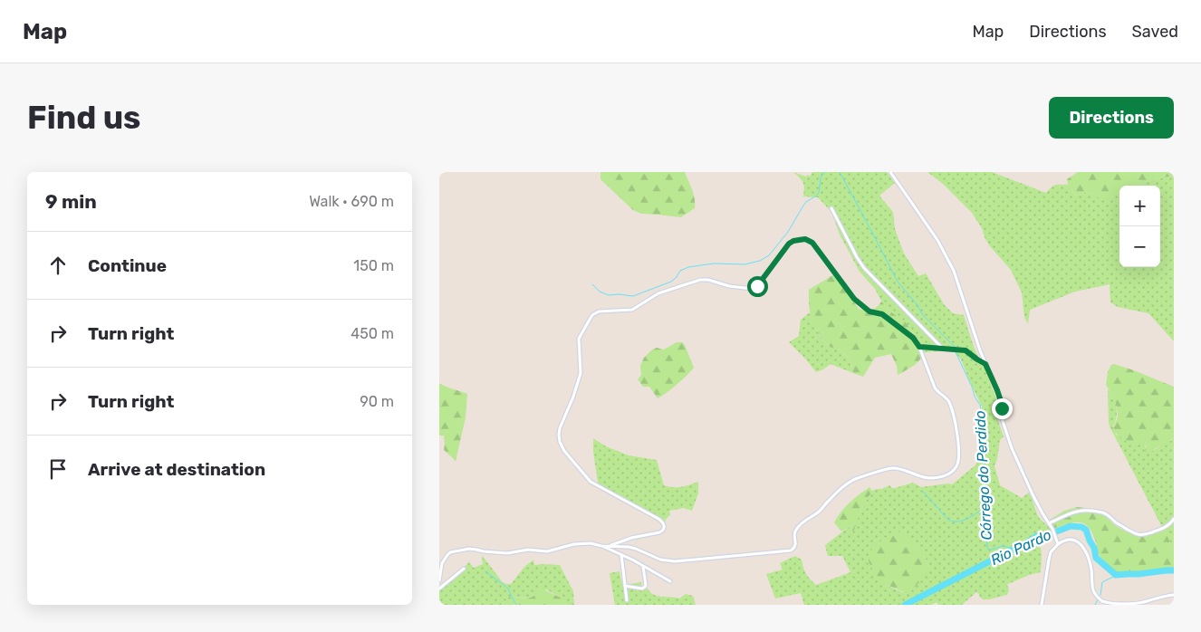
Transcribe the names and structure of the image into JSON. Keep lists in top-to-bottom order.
{
  "water": ["Córrego do Perdido", "Rio Pardo"],
  "page": {
    "header": "Map",
    "nav": ["Map", "Directions", "Saved"],
    "buttons": "Directions",
    "title": "Find us",
    "heading": ["9 min", "Walk · 690 m"],
    "map_buttons": ["+", "−"],
    "list": [
      ["Continue", "150 m"],
      ["Turn right", "450 m"],
      ["Turn right", "90 m"],
      "Arrive at destination"
    ]
  }
}
